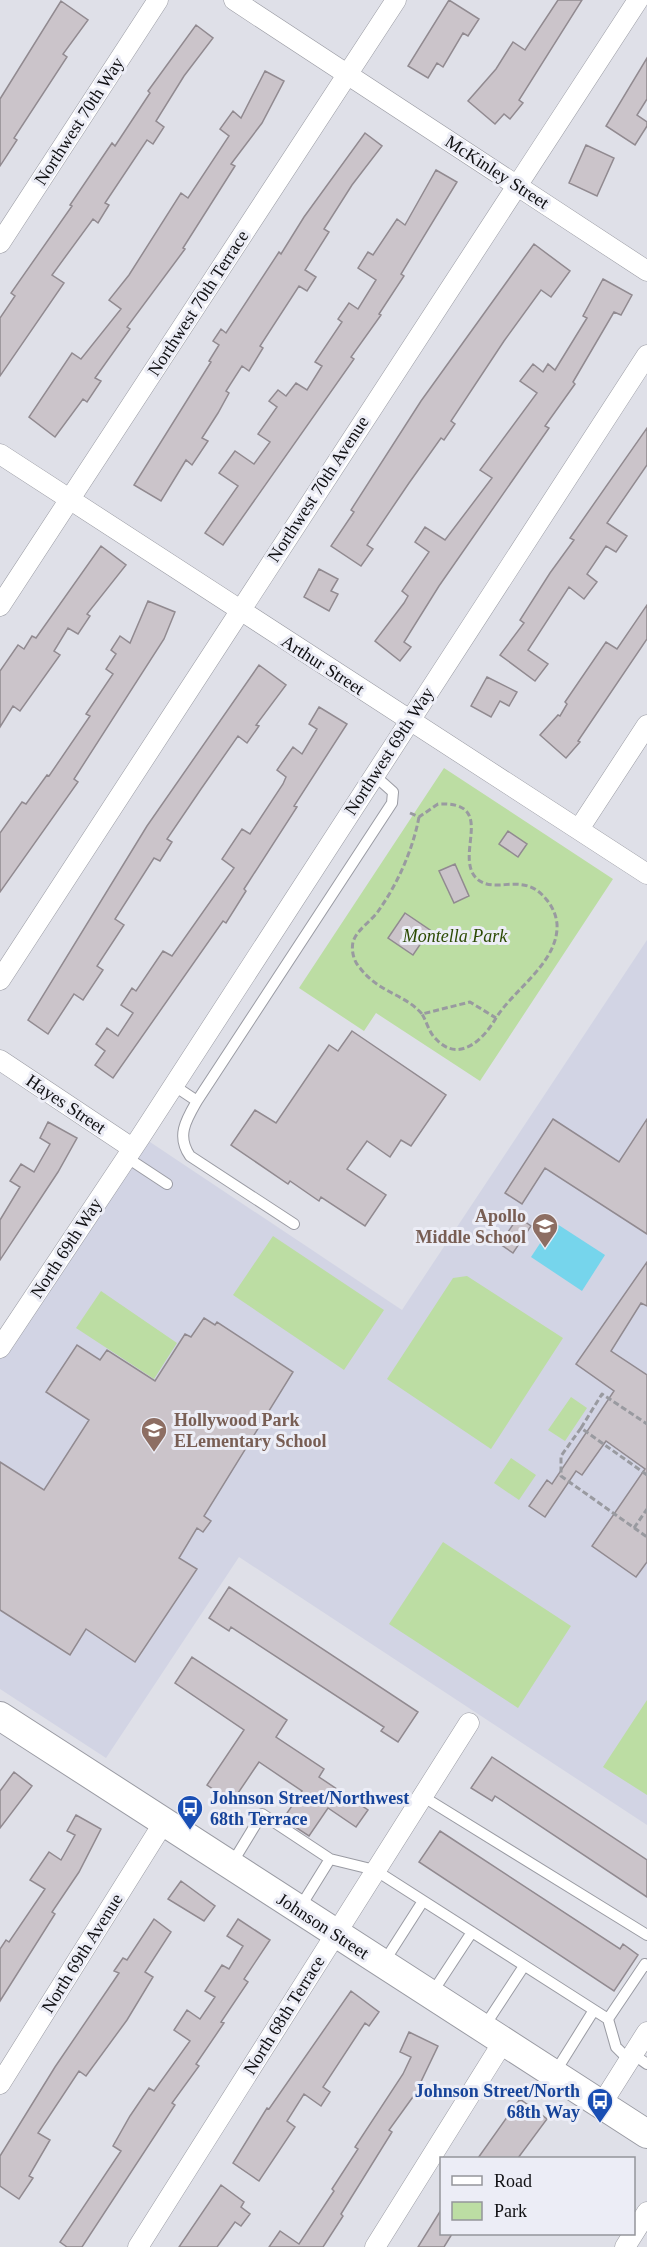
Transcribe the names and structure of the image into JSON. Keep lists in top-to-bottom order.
{
  "streets": {
    "street": [
      "Northwest 70th Way",
      "McKinley Street",
      "Northwest 70th Terrace",
      "Northwest 70th Avenue",
      "Arthur Street",
      "Northwest 69th Way",
      "Hayes Street",
      "North 69th Way",
      "Johnson Street",
      "North 69th Avenue",
      "North 68th Terrace"
    ]
  },
  "crossings": [
    ["McKinley Street", "Northwest 70th Terrace"],
    ["McKinley Street", "Northwest 70th Avenue"],
    ["Northwest 70th Terrace", "Arthur Street"],
    ["Northwest 70th Avenue", "Arthur Street"],
    ["Arthur Street", "Northwest 69th Way"],
    ["Northwest 69th Way", "Hayes Street"],
    ["Northwest 69th Way", "North 69th Way"],
    ["Hayes Street", "North 69th Way"],
    ["Johnson Street", "North 69th Avenue"],
    ["Johnson Street", "North 68th Terrace"]
  ],
  "parks": ["Montella Park"],
  "places": {
    "school or university": ["Apollo Middle School", "Hollywood Park ELementary School"],
    "bus stop": ["Johnson Street/Northwest 68th Terrace", "Johnson Street/North 68th Way"]
  },
  "legend": ["Road", "Park"]
}
